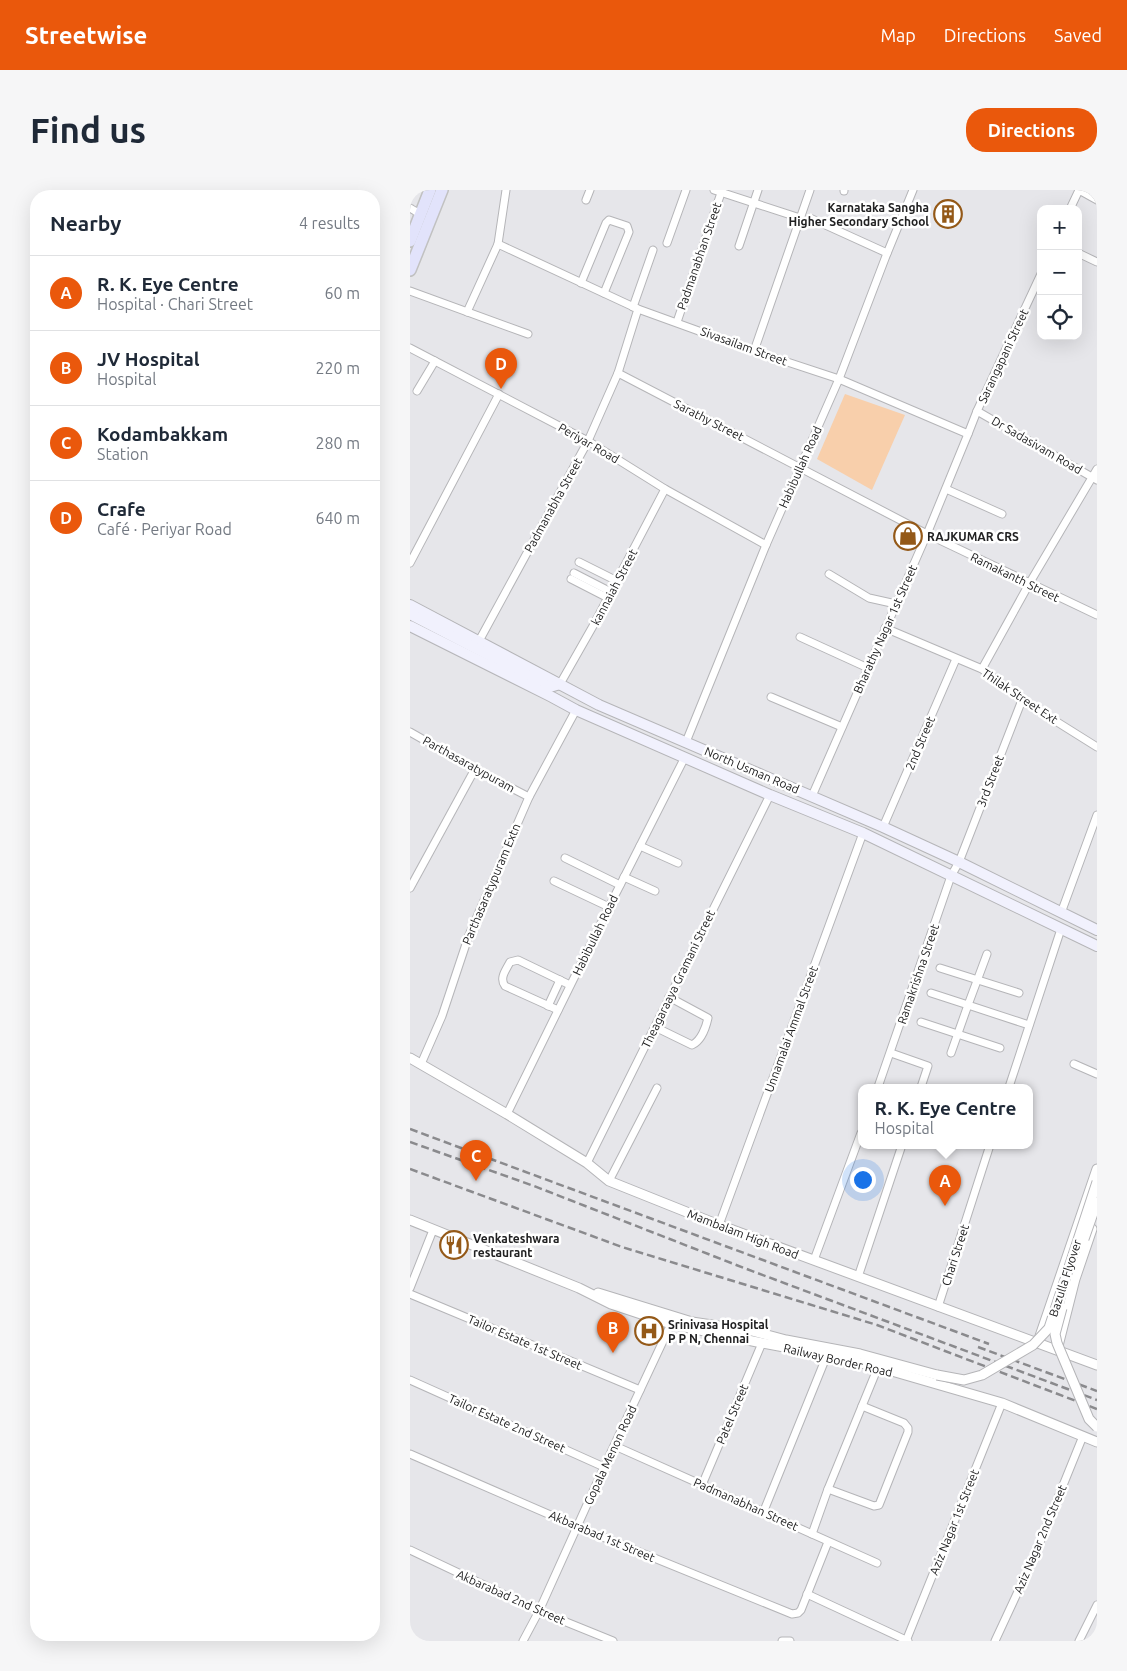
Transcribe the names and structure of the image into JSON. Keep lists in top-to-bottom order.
{
  "streets": {
    "main road": ["North Usman Road"],
    "street": [
      "Padmanabhan Street",
      "Sivasailam Street",
      "Sarangapani Street",
      "Sarathy Street",
      "Periyar Road",
      "Dr Sadasivam Road",
      "Habibullah Road",
      "Padmanabha Street",
      "Ramakanth Street",
      "kannaiah Street",
      "Bharathy Nagar 1st Street",
      "Thilak Street Ext",
      "2nd Street",
      "Parthasaratypuram",
      "3rd Street",
      "Parthasaratypuram Extn",
      "Ramakrishna Street",
      "Theagaraaya Gramani Street",
      "Unnamalai Ammal Street",
      "Mambalam High Road",
      "Chari Street",
      "Bazulla Flyover",
      "Tailor Estate 1st Street",
      "Railway Border Road",
      "Patel Street",
      "Tailor Estate 2nd Street",
      "Gopala Menon Road",
      "Aziz Nagar 1st Street",
      "Akbarabad 1st Street",
      "Aziz Nagar 2nd Street",
      "Akbarabad 2nd Street"
    ]
  },
  "crossings": [
    ["Padmanabhan Street", "Sivasailam Street"],
    ["Padmanabhan Street", "Patel Street"],
    ["Padmanabhan Street", "Gopala Menon Road"],
    ["Sivasailam Street", "Habibullah Road"],
    ["Sivasailam Street", "Padmanabha Street"],
    ["Sivasailam Street", "Bharathy Nagar 1st Street"],
    ["Sarangapani Street", "Dr Sadasivam Road"],
    ["Sarathy Street", "Habibullah Road"],
    ["Sarathy Street", "Padmanabha Street"],
    ["Sarathy Street", "Ramakanth Street"],
    ["Periyar Road", "Habibullah Road"],
    ["Periyar Road", "Padmanabha Street"],
    ["Periyar Road", "kannaiah Street"],
    ["Habibullah Road", "Ramakanth Street"],
    ["Habibullah Road", "North Usman Road"],
    ["Habibullah Road", "Mambalam High Road"],
    ["Padmanabha Street", "North Usman Road"],
    ["Ramakanth Street", "Bharathy Nagar 1st Street"],
    ["kannaiah Street", "North Usman Road"],
    ["Bharathy Nagar 1st Street", "Thilak Street Ext"],
    ["Bharathy Nagar 1st Street", "North Usman Road"],
    ["Thilak Street Ext", "2nd Street"],
    ["Thilak Street Ext", "3rd Street"],
    ["2nd Street", "North Usman Road"],
    ["Parthasaratypuram", "Parthasaratypuram Extn"],
    ["North Usman Road", "3rd Street"],
    ["North Usman Road", "Parthasaratypuram Extn"],
    ["North Usman Road", "Ramakrishna Street"],
    ["North Usman Road", "Theagaraaya Gramani Street"],
    ["North Usman Road", "Unnamalai Ammal Street"],
    ["3rd Street", "Ramakrishna Street"],
    ["Parthasaratypuram Extn", "Mambalam High Road"],
    ["Theagaraaya Gramani Street", "Mambalam High Road"],
    ["Unnamalai Ammal Street", "Mambalam High Road"],
    ["Mambalam High Road", "Chari Street"],
    ["Bazulla Flyover", "Railway Border Road"],
    ["Tailor Estate 1st Street", "Gopala Menon Road"],
    ["Railway Border Road", "Patel Street"],
    ["Railway Border Road", "Gopala Menon Road"],
    ["Railway Border Road", "Aziz Nagar 1st Street"],
    ["Railway Border Road", "Aziz Nagar 2nd Street"],
    ["Tailor Estate 2nd Street", "Gopala Menon Road"],
    ["Gopala Menon Road", "Akbarabad 1st Street"],
    ["Gopala Menon Road", "Akbarabad 2nd Street"]
  ],
  "places": {
    "building": ["Karnataka Sangha Higher Secondary School"],
    "shop": ["RAJKUMAR CRS"],
    "restaurant": ["Venkateshwara restaurant"],
    "hospital": ["Srinivasa Hospital P P N, Chennai"]
  },
  "page": {
    "header": "Streetwise",
    "nav": ["Map", "Directions", "Saved"],
    "buttons": "Directions",
    "title": "Find us",
    "heading": ["Nearby", "4 results"],
    "map_buttons": ["+", "−"],
    "list": [
      {
        "mark": "A",
        "name": "R. K. Eye Centre",
        "note": "Hospital · Chari Street",
        "value": "60 m"
      },
      {
        "mark": "B",
        "name": "JV Hospital",
        "note": "Hospital",
        "value": "220 m"
      },
      {
        "mark": "C",
        "name": "Kodambakkam",
        "note": "Station",
        "value": "280 m"
      },
      {
        "mark": "D",
        "name": "Crafe",
        "note": "Café · Periyar Road",
        "value": "640 m"
      }
    ],
    "pins": [
      "D",
      "C",
      "A",
      "B"
    ],
    "popup": ["R. K. Eye Centre", "Hospital"]
  }
}
